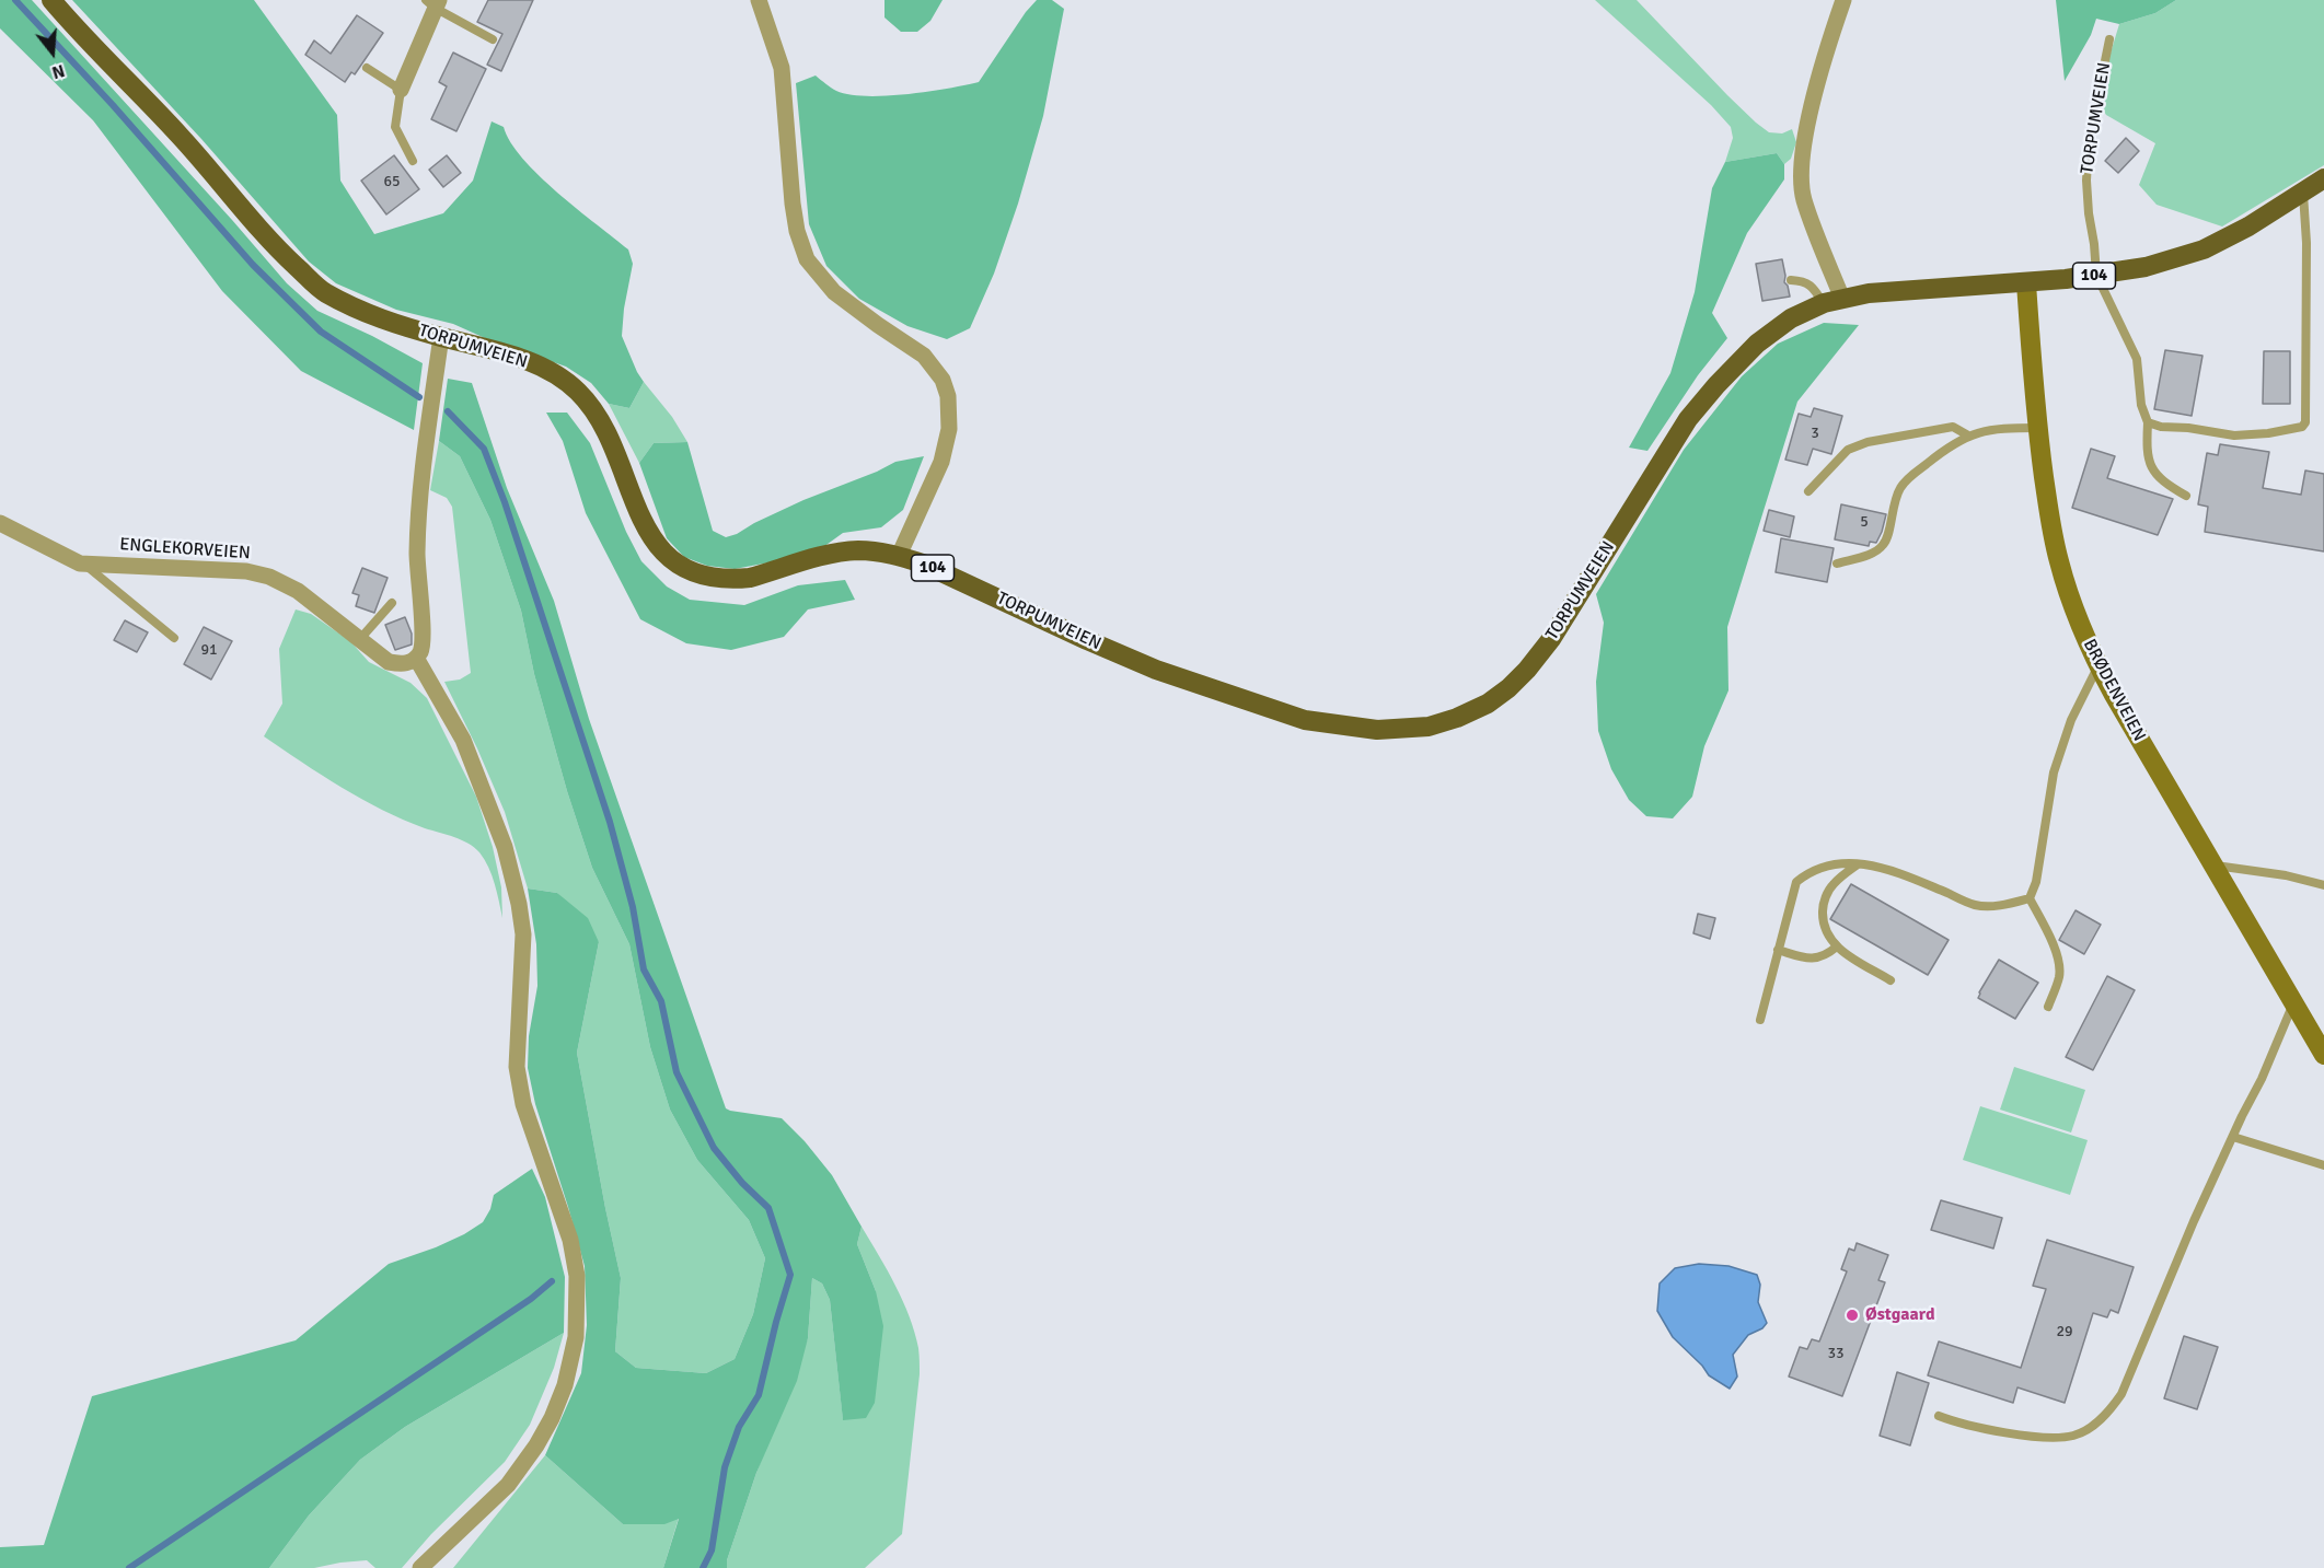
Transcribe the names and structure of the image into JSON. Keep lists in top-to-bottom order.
{
  "streets": {
    "main road": ["TORPUMVEIEN", "104", "BRØDENVEIEN"],
    "street": ["ENGLEKORVEIEN"]
  },
  "crossings": [
    ["TORPUMVEIEN", "BRØDENVEIEN"]
  ],
  "places": ["Østgaard"],
  "house_numbers": [
    "65",
    "3",
    "5",
    "91",
    "29",
    "33"
  ],
  "north": "bottom"
}
